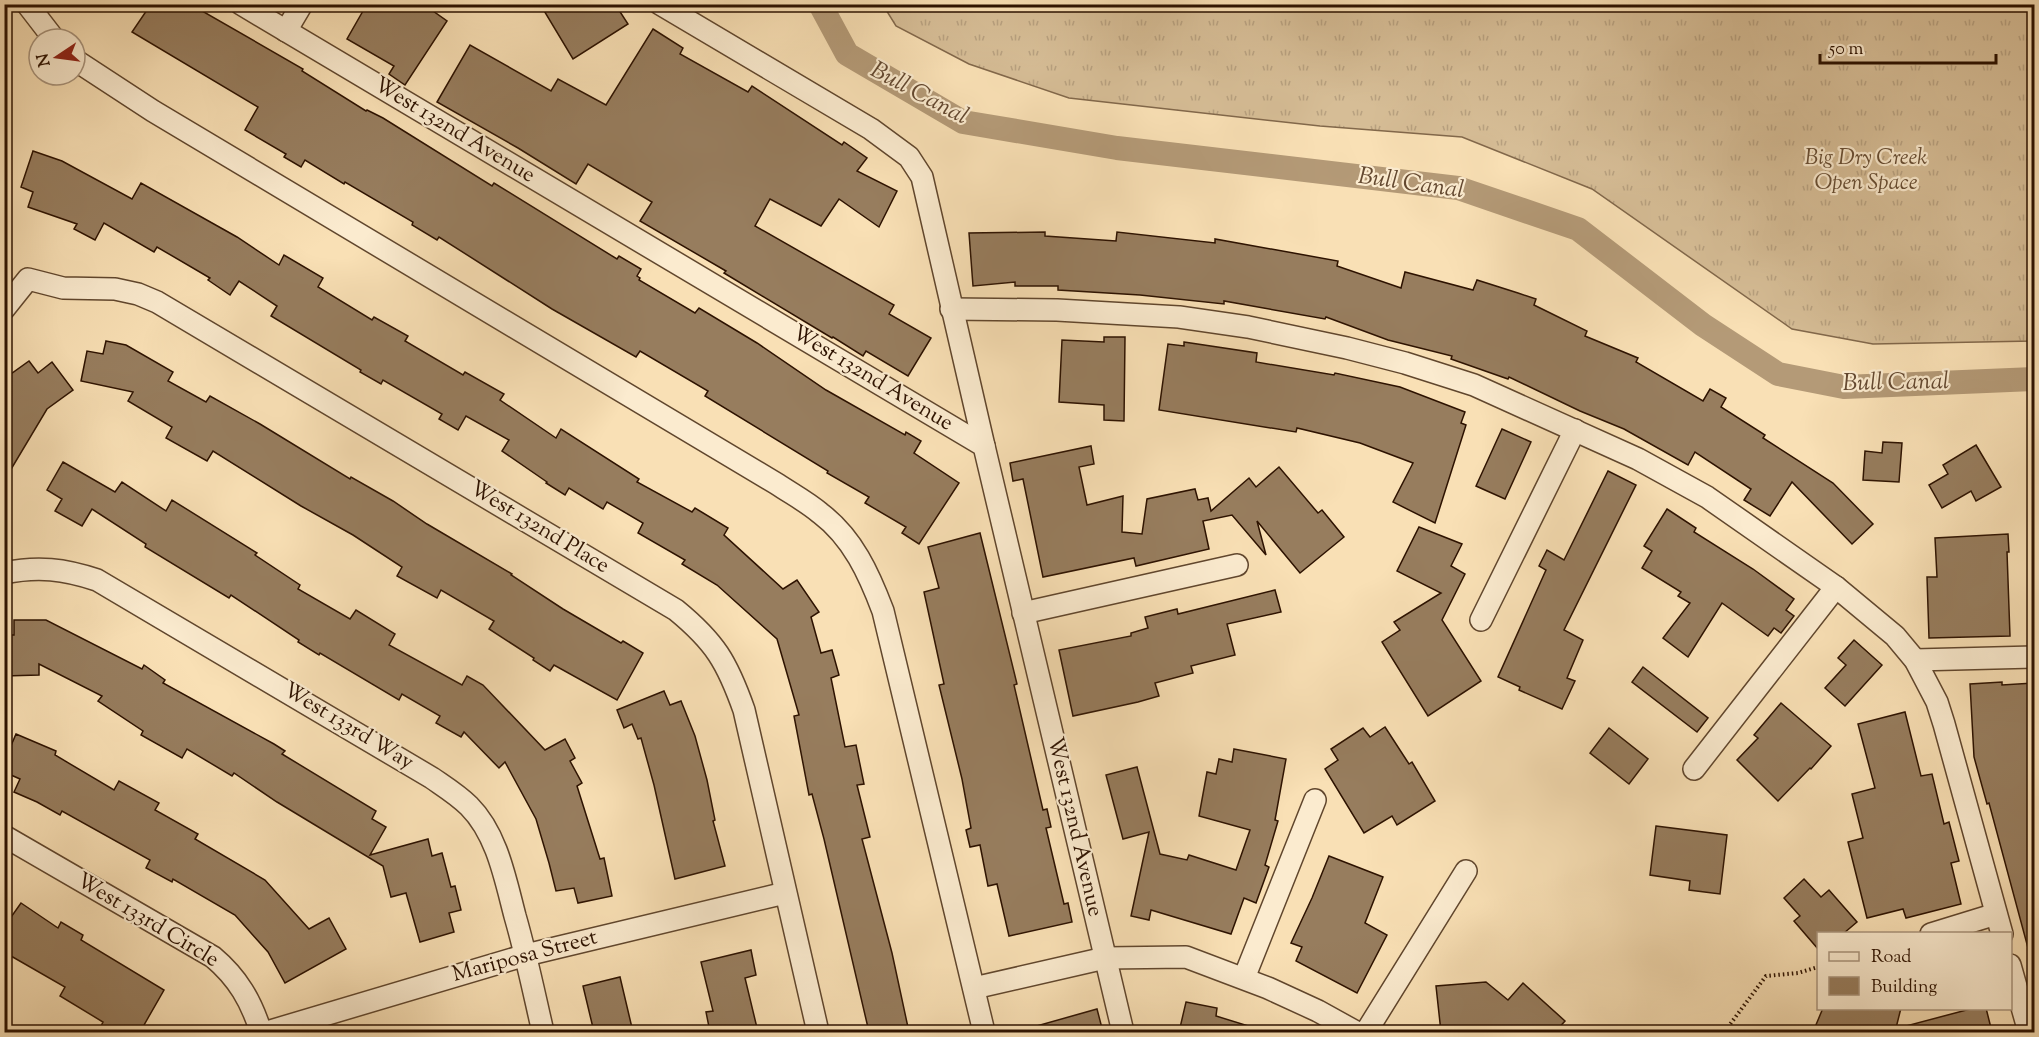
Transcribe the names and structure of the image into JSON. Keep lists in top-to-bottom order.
{
  "streets": {
    "street": [
      "West 132nd Avenue",
      "West 132nd Place",
      "West 133rd Way",
      "West 133rd Circle",
      "Mariposa Street"
    ]
  },
  "crossings": [
    ["West 132nd Place", "Mariposa Street"],
    ["West 133rd Way", "Mariposa Street"]
  ],
  "water": ["Bull Canal"],
  "parks": ["Big Dry Creek Open Space"],
  "legend": ["Road", "Building"],
  "scale_bar": "50 m",
  "north": "left"
}
